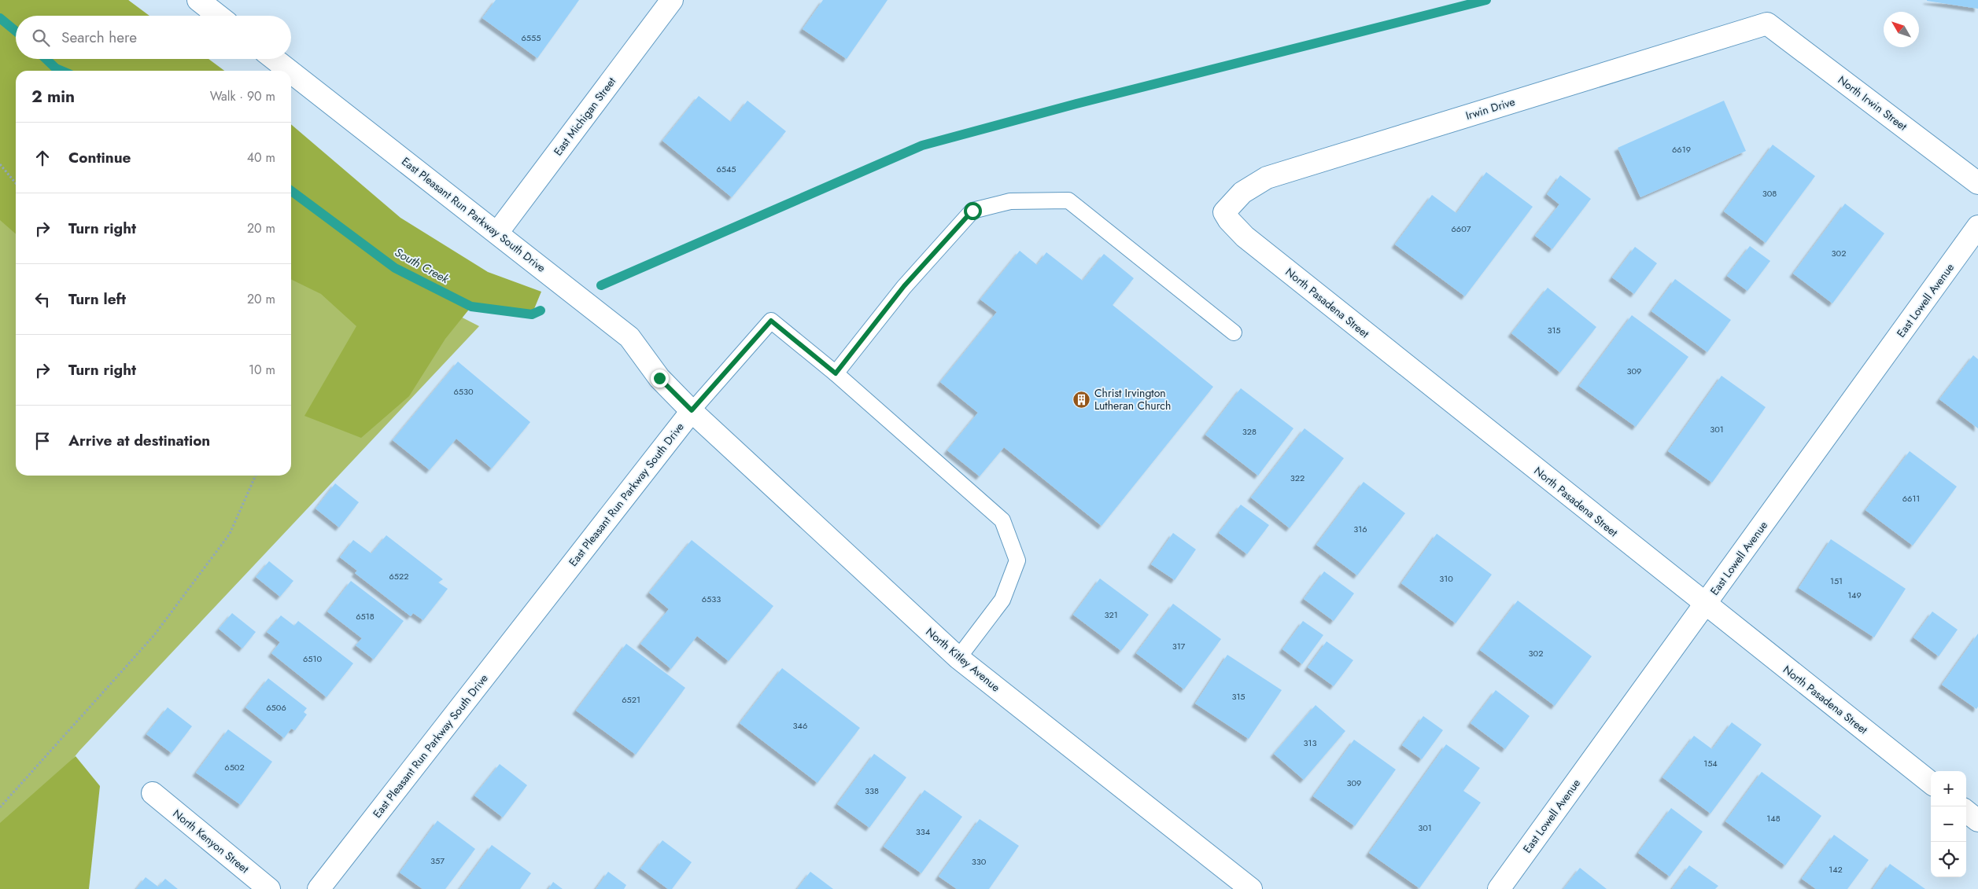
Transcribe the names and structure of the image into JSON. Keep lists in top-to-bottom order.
{
  "streets": {
    "street": [
      "North Irwin Street",
      "Irwin Drive",
      "East Michigan Street",
      "East Pleasant Run Parkway South Drive",
      "East Lowell Avenue",
      "North Pasadena Street",
      "North Kitley Avenue",
      "North Kenyon Street"
    ]
  },
  "crossings": [
    ["North Irwin Street", "Irwin Drive"],
    ["Irwin Drive", "North Pasadena Street"],
    ["East Michigan Street", "East Pleasant Run Parkway South Drive"],
    ["East Pleasant Run Parkway South Drive", "North Kitley Avenue"],
    ["East Lowell Avenue", "North Pasadena Street"]
  ],
  "water": ["South Creek"],
  "places": {
    "building": ["Christ Irvington Lutheran Church"]
  },
  "house_numbers": [
    "6555",
    "6619",
    "6545",
    "308",
    "6607",
    "302",
    "315",
    "309",
    "6530",
    "301",
    "328",
    "322",
    "6611",
    "316",
    "6522",
    "310",
    "151",
    "149",
    "6533",
    "321",
    "6518",
    "317",
    "302",
    "6510",
    "315",
    "6521",
    "6506",
    "346",
    "313",
    "154",
    "6502",
    "309",
    "338",
    "148",
    "301",
    "334",
    "357",
    "330",
    "142"
  ],
  "north": "top left",
  "page": {
    "search": "Search here",
    "heading": ["2 min", "Walk · 90 m"],
    "list": [
      ["Continue", "40 m"],
      ["Turn right", "20 m"],
      ["Turn left", "20 m"],
      ["Turn right", "10 m"],
      "Arrive at destination"
    ],
    "map_buttons": ["+", "−"]
  }
}
